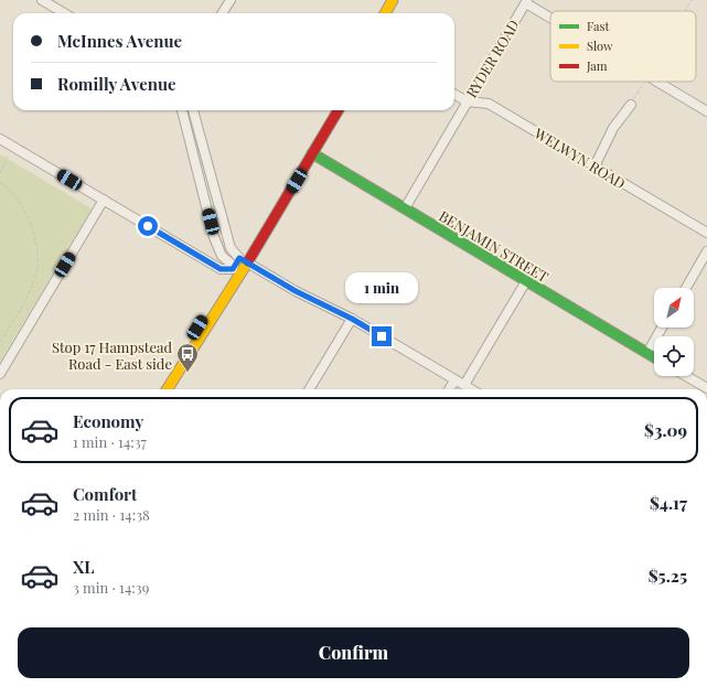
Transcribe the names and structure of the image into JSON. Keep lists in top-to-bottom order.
{
  "streets": {
    "main road": ["BENJAMIN STREET"],
    "street": ["RYDER ROAD", "WELWYN ROAD"]
  },
  "crossings": [
    ["RYDER ROAD", "WELWYN ROAD"],
    ["RYDER ROAD", "BENJAMIN STREET"]
  ],
  "places": {
    "bus stop": ["Stop 17 Hampstead Road - East side"]
  },
  "legend": ["Fast", "Slow", "Jam"],
  "north": "top right",
  "page": {
    "banner": ["McInnes Avenue", "Romilly Avenue"],
    "bubble": "1 min",
    "list": [
      {
        "name": "Economy",
        "note": "1 min · 14:37",
        "value": "$3.09"
      },
      {
        "name": "Comfort",
        "note": "2 min · 14:38",
        "value": "$4.17"
      },
      {
        "name": "XL",
        "note": "3 min · 14:39",
        "value": "$5.25"
      }
    ],
    "buttons": "Confirm"
  }
}
